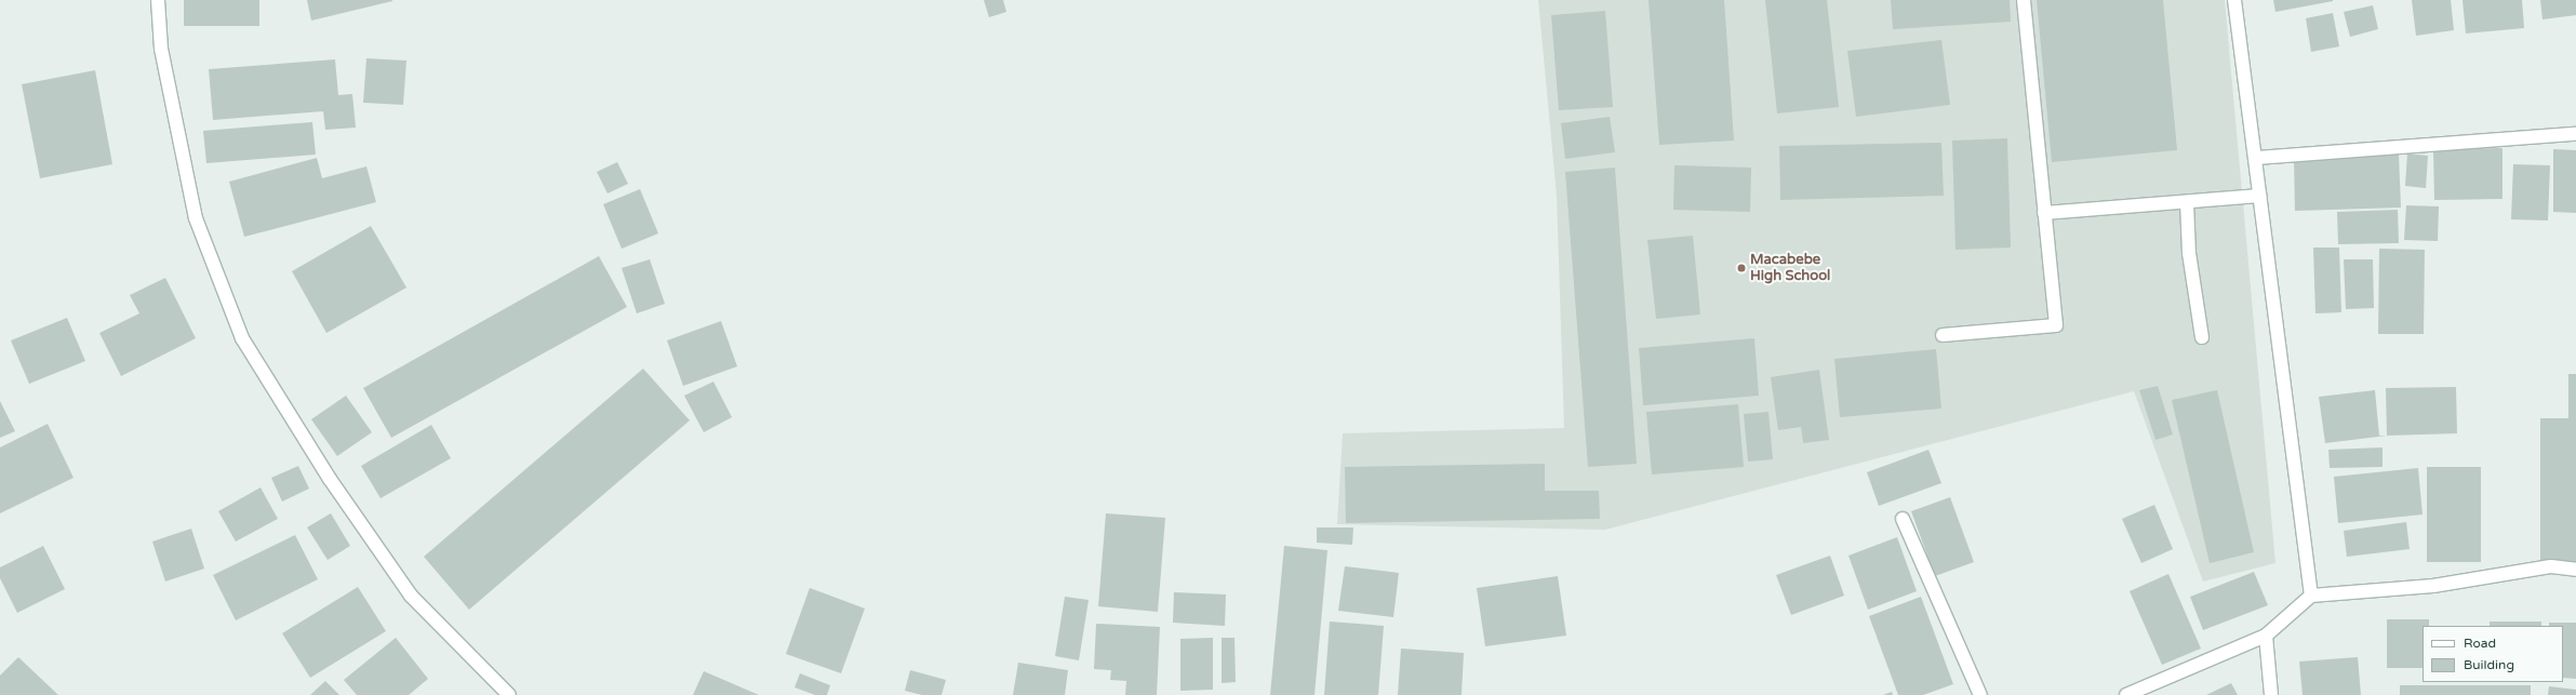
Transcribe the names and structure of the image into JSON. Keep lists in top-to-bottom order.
{
  "places": ["Macabebe High School"],
  "legend": ["Road", "Building"]
}
